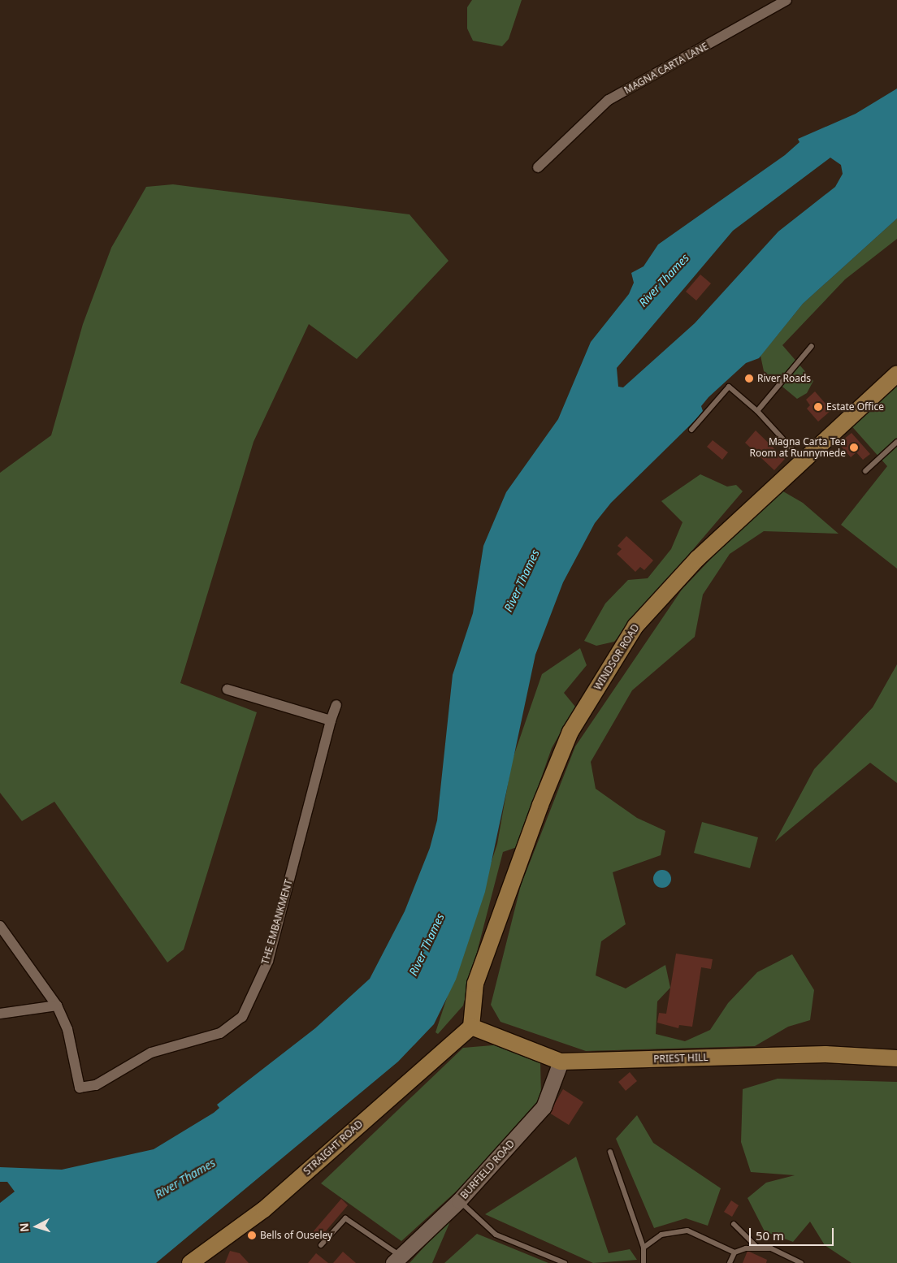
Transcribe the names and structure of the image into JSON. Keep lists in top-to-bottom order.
{
  "streets": {
    "main road": [
      "WINDSOR ROAD",
      "PRIEST HILL",
      "STRAIGHT ROAD",
      "BURFIELD ROAD"
    ],
    "street": ["MAGNA CARTA LANE", "THE EMBANKMENT"]
  },
  "crossings": [
    ["WINDSOR ROAD", "PRIEST HILL"],
    ["WINDSOR ROAD", "STRAIGHT ROAD"],
    ["PRIEST HILL", "STRAIGHT ROAD"],
    ["PRIEST HILL", "BURFIELD ROAD"]
  ],
  "water": ["River Thames"],
  "places": [
    "River Roads",
    "Estate Office",
    "Magna Carta Tea Room at Runnymede",
    "Bells of Ouseley"
  ],
  "scale_bar": "50 m",
  "north": "left"
}
